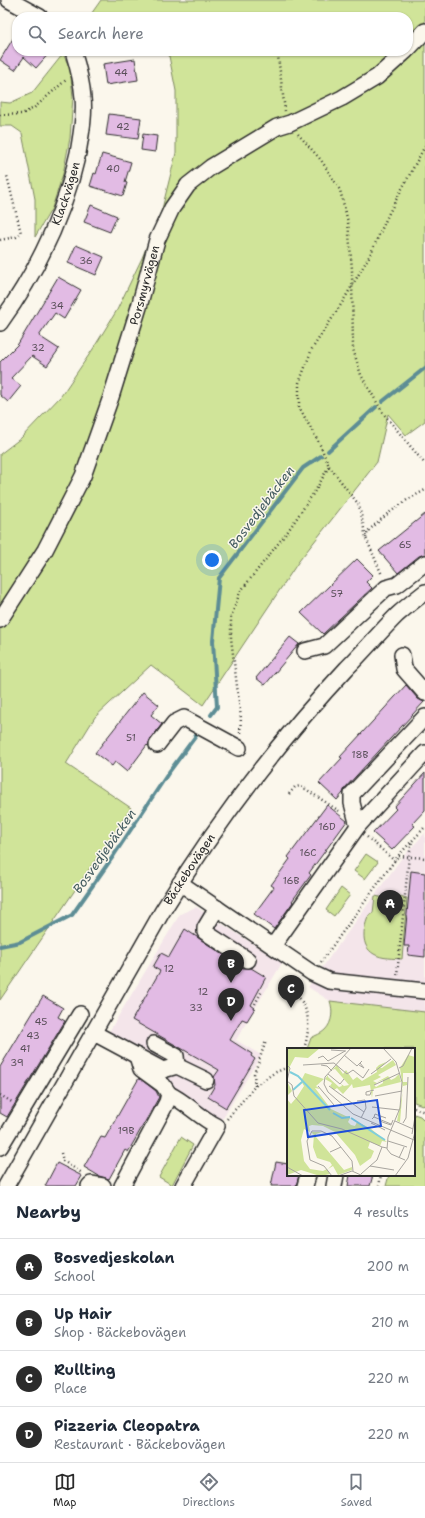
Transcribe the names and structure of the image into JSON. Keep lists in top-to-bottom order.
{
  "streets": {
    "street": ["Klackvägen", "Porsmyrvägen", "Bäckebovägen"]
  },
  "water": ["Bosvedjebäcken"],
  "house_numbers": [
    "44",
    "42",
    "40",
    "36",
    "34",
    "32",
    "65",
    "57",
    "51",
    "18B",
    "16D",
    "16C",
    "16B",
    "12",
    "12",
    "33",
    "45",
    "43",
    "41",
    "39",
    "19B"
  ],
  "page": {
    "search": "Search here",
    "pins": [
      "A",
      "B",
      "C",
      "D"
    ],
    "heading": ["Nearby", "4 results"],
    "list": [
      {
        "mark": "A",
        "name": "Bosvedjeskolan",
        "note": "School",
        "value": "200 m"
      },
      {
        "mark": "B",
        "name": "Up Hair",
        "note": "Shop · Bäckebovägen",
        "value": "210 m"
      },
      {
        "mark": "C",
        "name": "Rullting",
        "note": "Place",
        "value": "220 m"
      },
      {
        "mark": "D",
        "name": "Pizzeria Cleopatra",
        "note": "Restaurant · Bäckebovägen",
        "value": "220 m"
      }
    ],
    "nav": ["Map", "Directions", "Saved"]
  }
}
